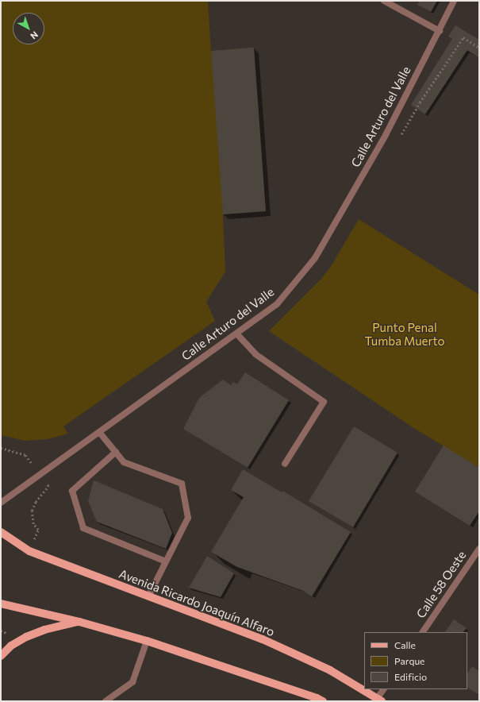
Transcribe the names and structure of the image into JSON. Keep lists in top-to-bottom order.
{
  "streets": {
    "main road": ["Avenida Ricardo Joaquín Alfaro"],
    "lane": ["Calle Arturo del Valle", "Calle 58 Oeste"]
  },
  "parks": ["Punto Penal Tumba Muerto"],
  "legend": ["Calle", "Parque", "Edificio"],
  "north": "bottom right"
}
